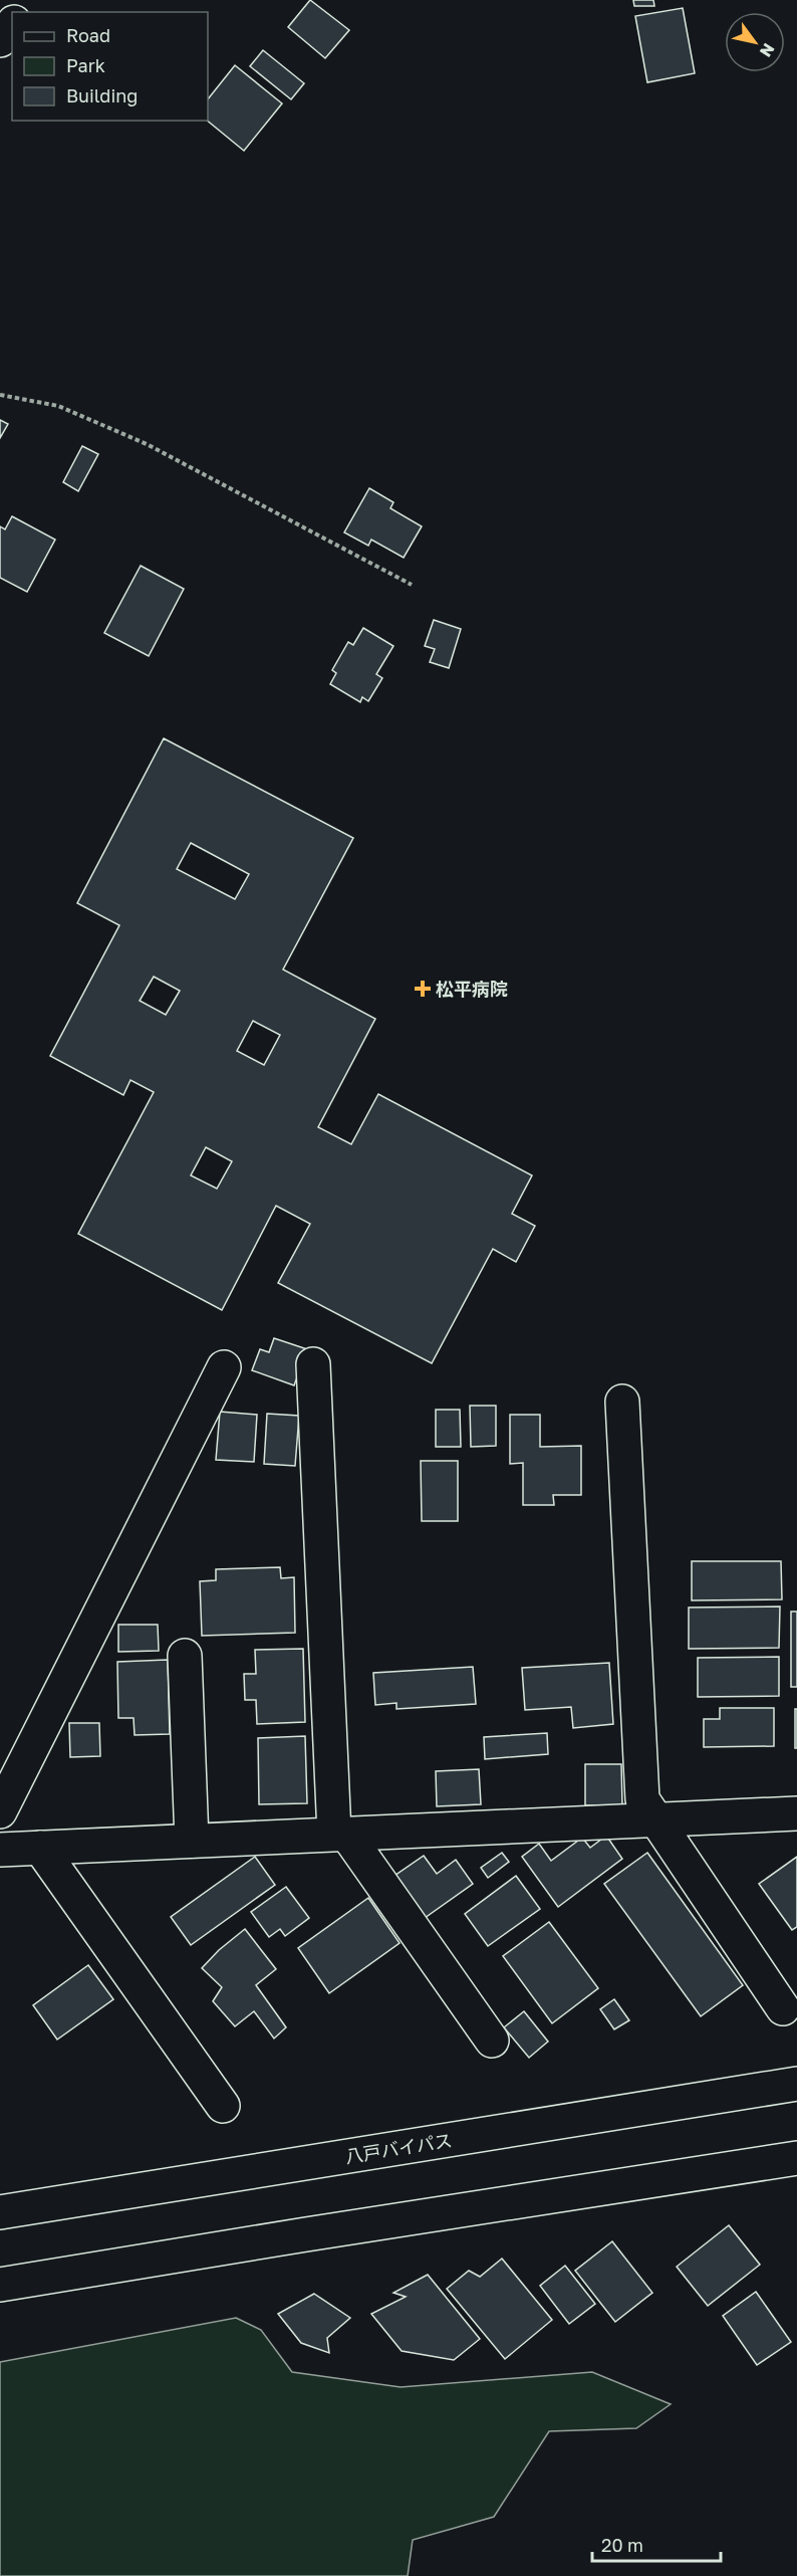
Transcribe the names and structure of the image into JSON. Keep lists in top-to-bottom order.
{
  "streets": {
    "main road": ["八戸バイパス"]
  },
  "places": {
    "health": ["松平病院"]
  },
  "legend": ["Road", "Park", "Building"],
  "scale_bar": "20 m",
  "north": "bottom right"
}
